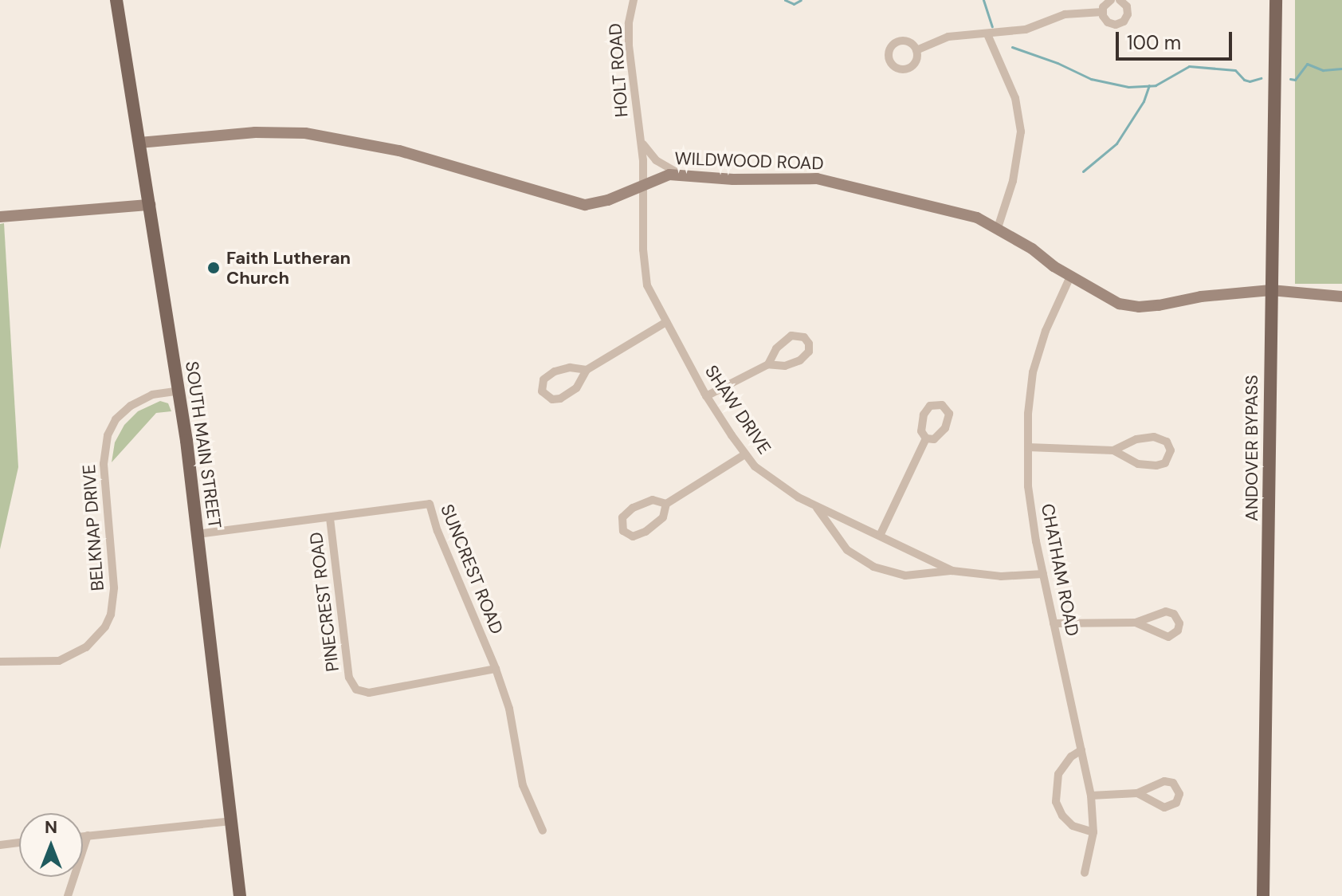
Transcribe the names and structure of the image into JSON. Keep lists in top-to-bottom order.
{
  "streets": {
    "main road": ["SOUTH MAIN STREET", "ANDOVER BYPASS"],
    "street": [
      "HOLT ROAD",
      "WILDWOOD ROAD",
      "SHAW DRIVE",
      "BELKNAP DRIVE",
      "SUNCREST ROAD",
      "CHATHAM ROAD",
      "PINECREST ROAD"
    ]
  },
  "crossings": [
    ["HOLT ROAD", "WILDWOOD ROAD"],
    ["HOLT ROAD", "SHAW DRIVE"],
    ["WILDWOOD ROAD", "SHAW DRIVE"],
    ["WILDWOOD ROAD", "SOUTH MAIN STREET"],
    ["WILDWOOD ROAD", "ANDOVER BYPASS"],
    ["WILDWOOD ROAD", "CHATHAM ROAD"],
    ["SHAW DRIVE", "CHATHAM ROAD"],
    ["SOUTH MAIN STREET", "BELKNAP DRIVE"],
    ["SOUTH MAIN STREET", "SUNCREST ROAD"],
    ["SUNCREST ROAD", "PINECREST ROAD"]
  ],
  "places": ["Faith Lutheran Church"],
  "scale_bar": "100 m",
  "north": "top"
}
